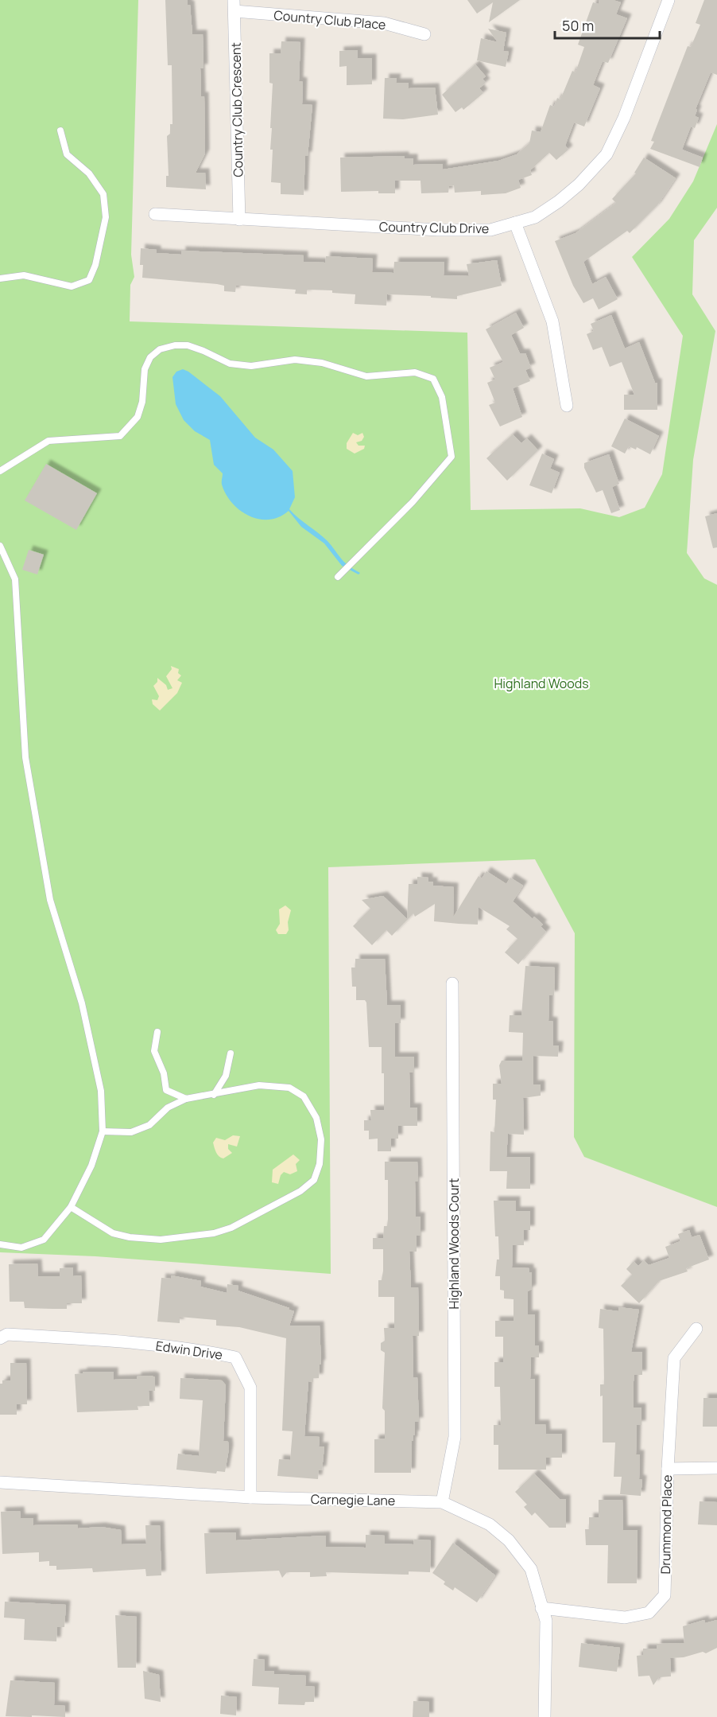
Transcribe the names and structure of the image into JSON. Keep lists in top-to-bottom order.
{
  "streets": {
    "street": [
      "Country Club Place",
      "Country Club Crescent",
      "Country Club Drive",
      "Highland Woods Court",
      "Edwin Drive",
      "Carnegie Lane",
      "Drummond Place"
    ]
  },
  "crossings": [
    ["Country Club Place", "Country Club Crescent"],
    ["Country Club Crescent", "Country Club Drive"],
    ["Highland Woods Court", "Carnegie Lane"],
    ["Edwin Drive", "Carnegie Lane"],
    ["Carnegie Lane", "Drummond Place"]
  ],
  "parks": ["Highland Woods"],
  "scale_bar": "50 m"
}
